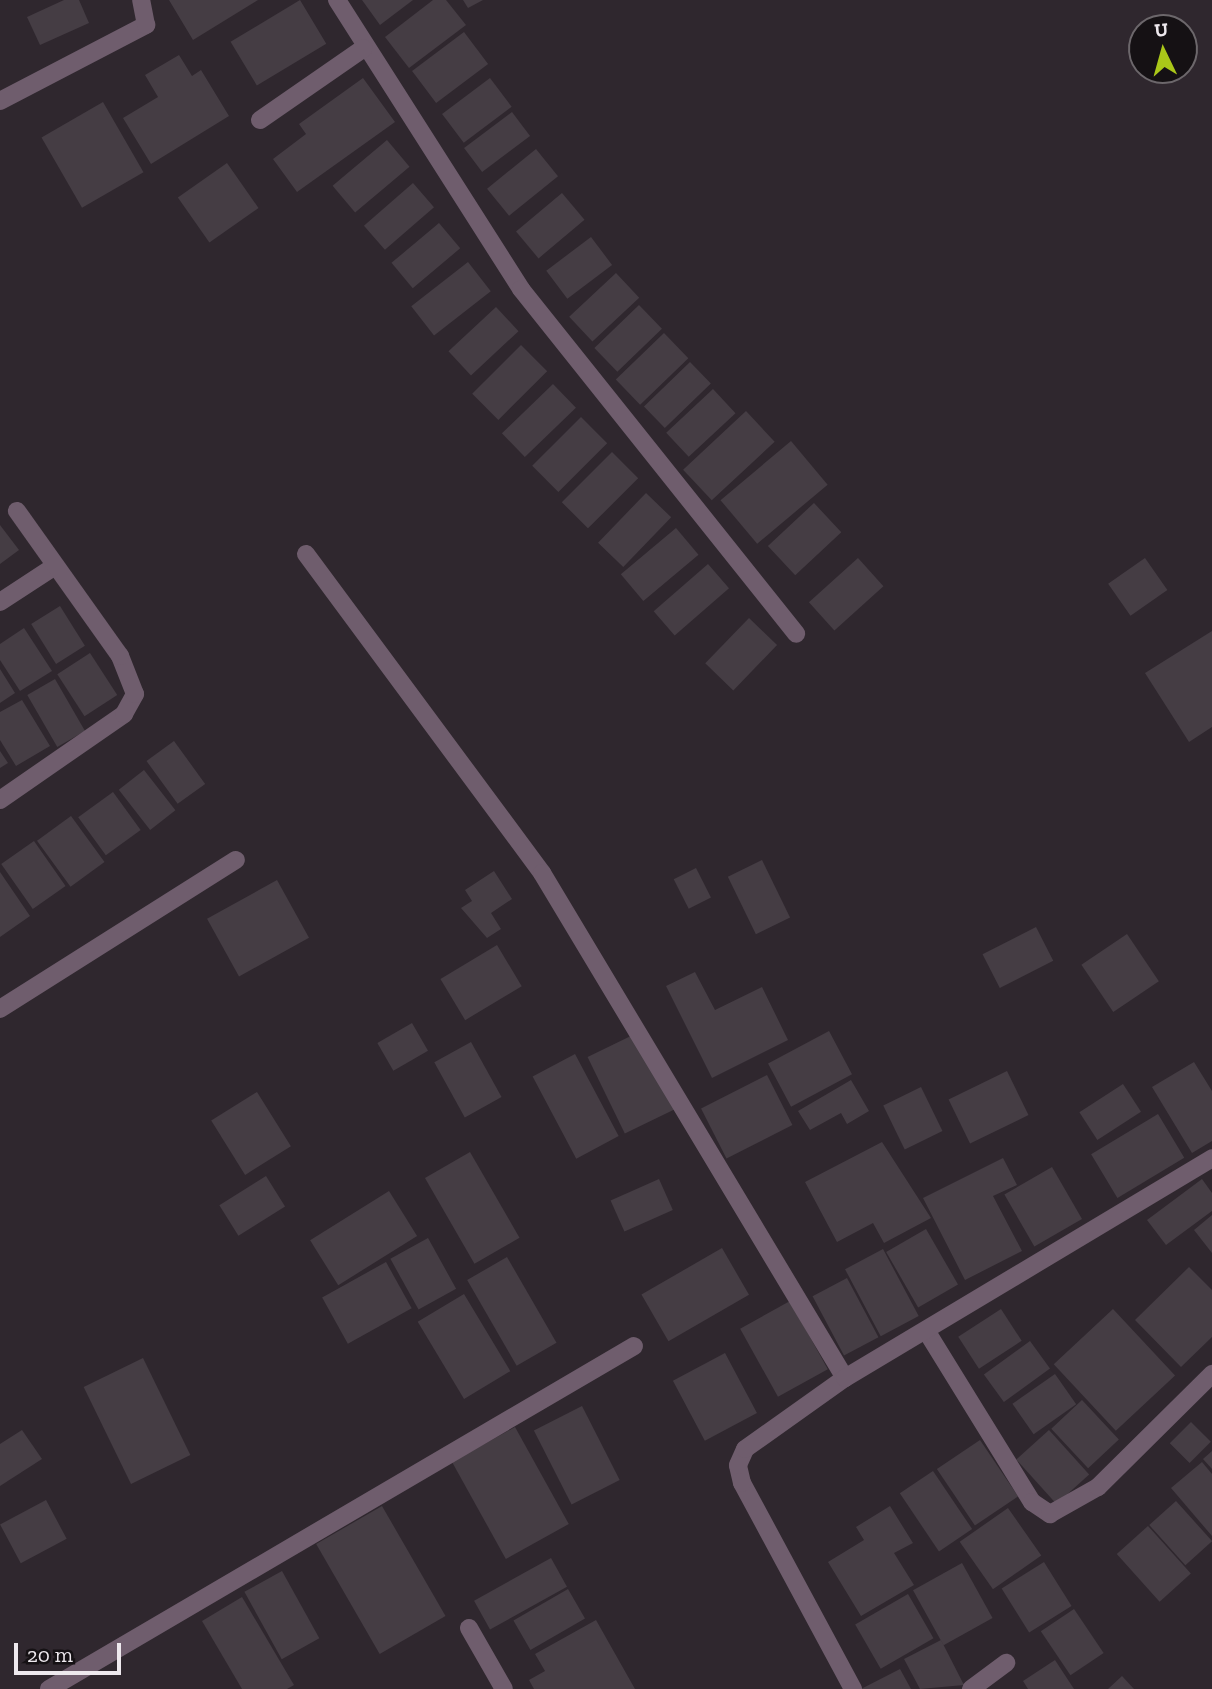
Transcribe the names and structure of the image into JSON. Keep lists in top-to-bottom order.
{
  "scale_bar": "20 m",
  "north": "top"
}
